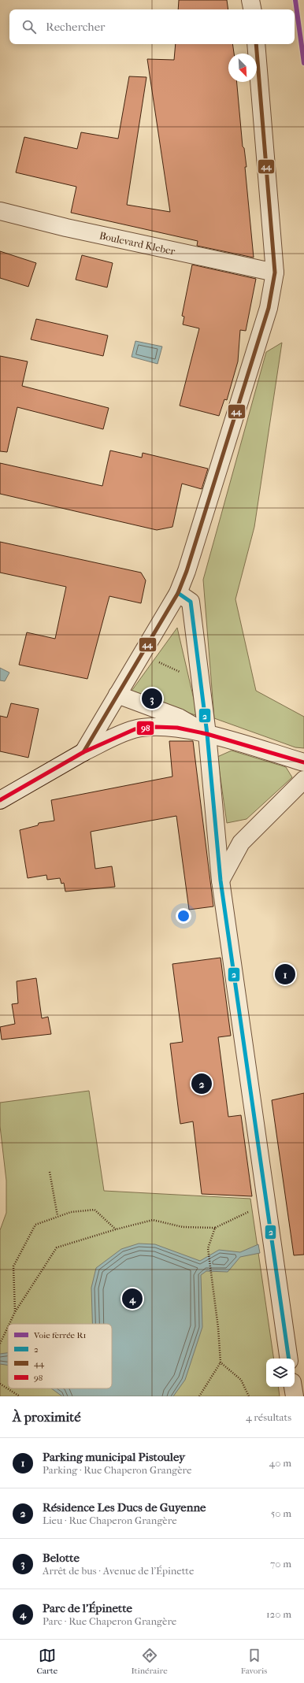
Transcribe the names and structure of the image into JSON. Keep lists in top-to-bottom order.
{
  "streets": {
    "street": ["Boulevard Kleber"]
  },
  "lines": [
    "rail line R1",
    "transit line 44",
    "transit line 2",
    "transit line 98"
  ],
  "legend": [
    "Voie ferrée R1",
    "2",
    "44",
    "98"
  ],
  "north": "bottom right",
  "page": {
    "search": "Rechercher",
    "pins": [
      "3",
      "1",
      "2",
      "4"
    ],
    "heading": ["À proximité", "4 résultats"],
    "list": [
      {
        "mark": "1",
        "name": "Parking municipal Pistouley",
        "note": "Parking · Rue Chaperon Grangère",
        "value": "40 m"
      },
      {
        "mark": "2",
        "name": "Résidence Les Ducs de Guyenne",
        "note": "Lieu · Rue Chaperon Grangère",
        "value": "50 m"
      },
      {
        "mark": "3",
        "name": "Belotte",
        "note": "Arrêt de bus · Avenue de l'Épinette",
        "value": "70 m"
      },
      {
        "mark": "4",
        "name": "Parc de l'Épinette",
        "note": "Parc · Rue Chaperon Grangère",
        "value": "120 m"
      }
    ],
    "nav": ["Carte", "Itinéraire", "Favoris"]
  }
}
